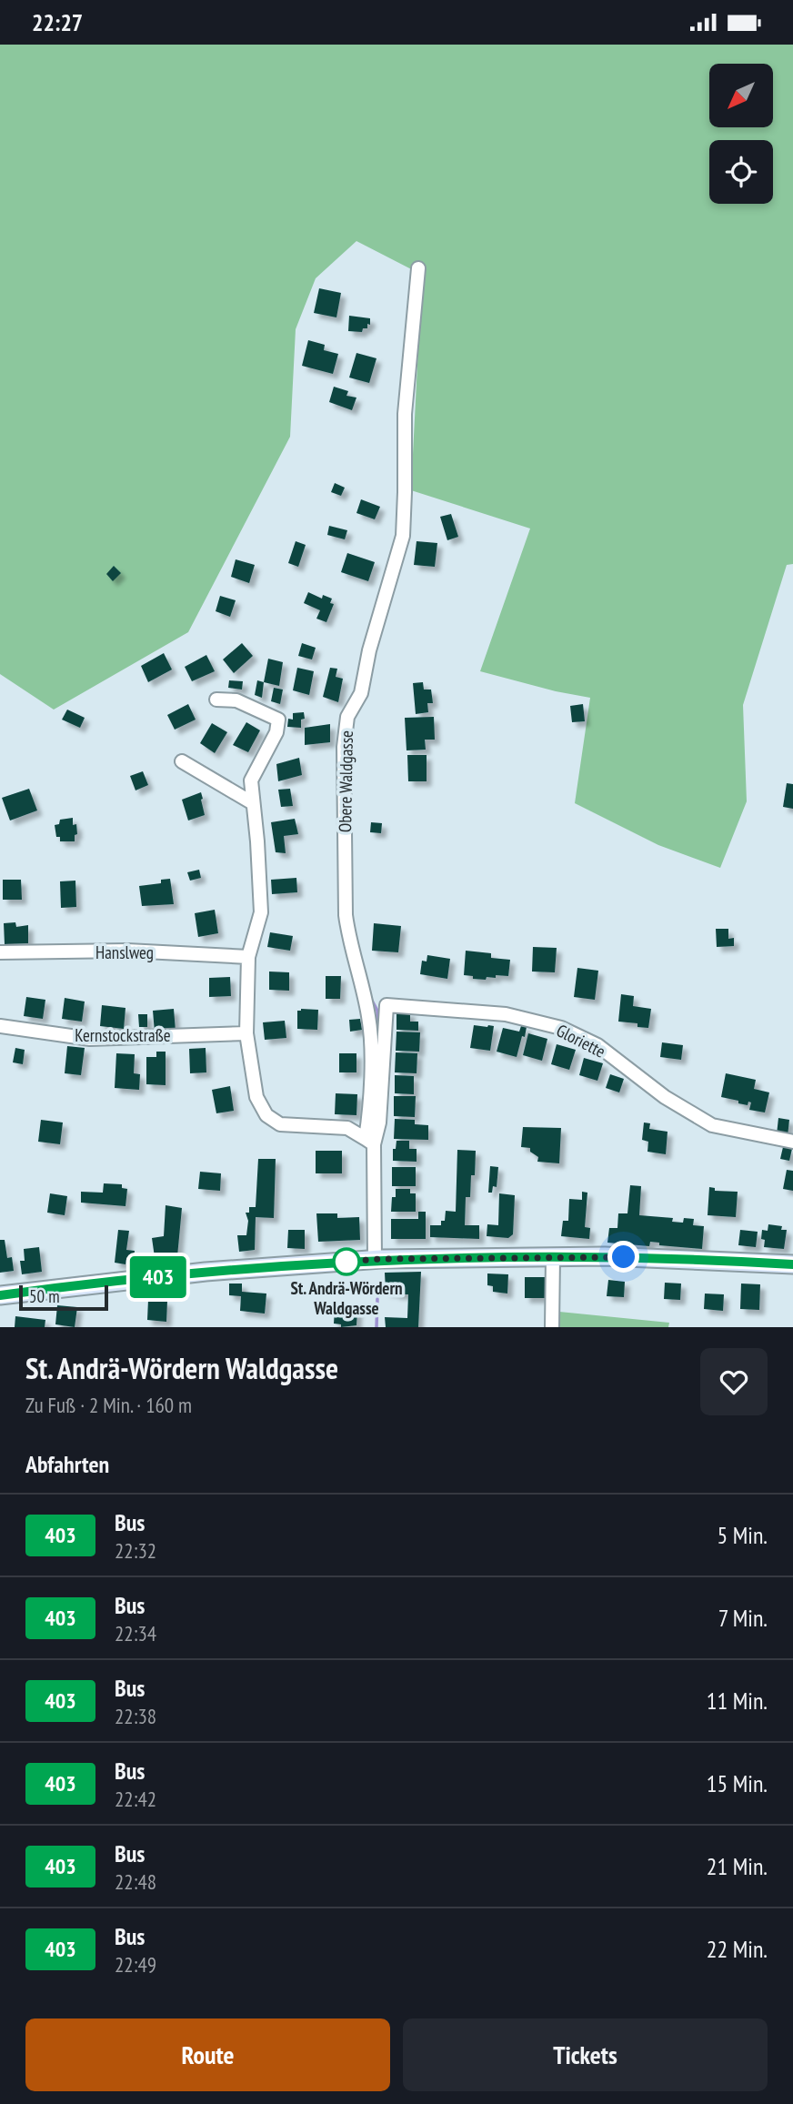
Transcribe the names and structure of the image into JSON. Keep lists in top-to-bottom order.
{
  "streets": {
    "street": [
      "Obere Waldgasse",
      "Hanslweg",
      "Kernstockstraße",
      "Gloriette"
    ]
  },
  "crossings": [
    ["Obere Waldgasse", "Gloriette"]
  ],
  "places": ["St. Andrä-Wördern Waldgasse"],
  "lines": ["bus line 403"],
  "scale_bar": "50 m",
  "north": "bottom left",
  "page": {
    "status": "22:27",
    "on_map": "403",
    "scale": "50 m",
    "heading": [
      ["St. Andrä-Wördern Waldgasse", "Zu Fuß · 2 Min. · 160 m"],
      "Abfahrten"
    ],
    "list": [
      {
        "mark": "403",
        "name": "Bus",
        "note": "22:32",
        "value": "5 Min."
      },
      {
        "mark": "403",
        "name": "Bus",
        "note": "22:34",
        "value": "7 Min."
      },
      {
        "mark": "403",
        "name": "Bus",
        "note": "22:38",
        "value": "11 Min."
      },
      {
        "mark": "403",
        "name": "Bus",
        "note": "22:42",
        "value": "15 Min."
      },
      {
        "mark": "403",
        "name": "Bus",
        "note": "22:48",
        "value": "21 Min."
      },
      {
        "mark": "403",
        "name": "Bus",
        "note": "22:49",
        "value": "22 Min."
      }
    ],
    "buttons": ["Route", "Tickets"]
  }
}
